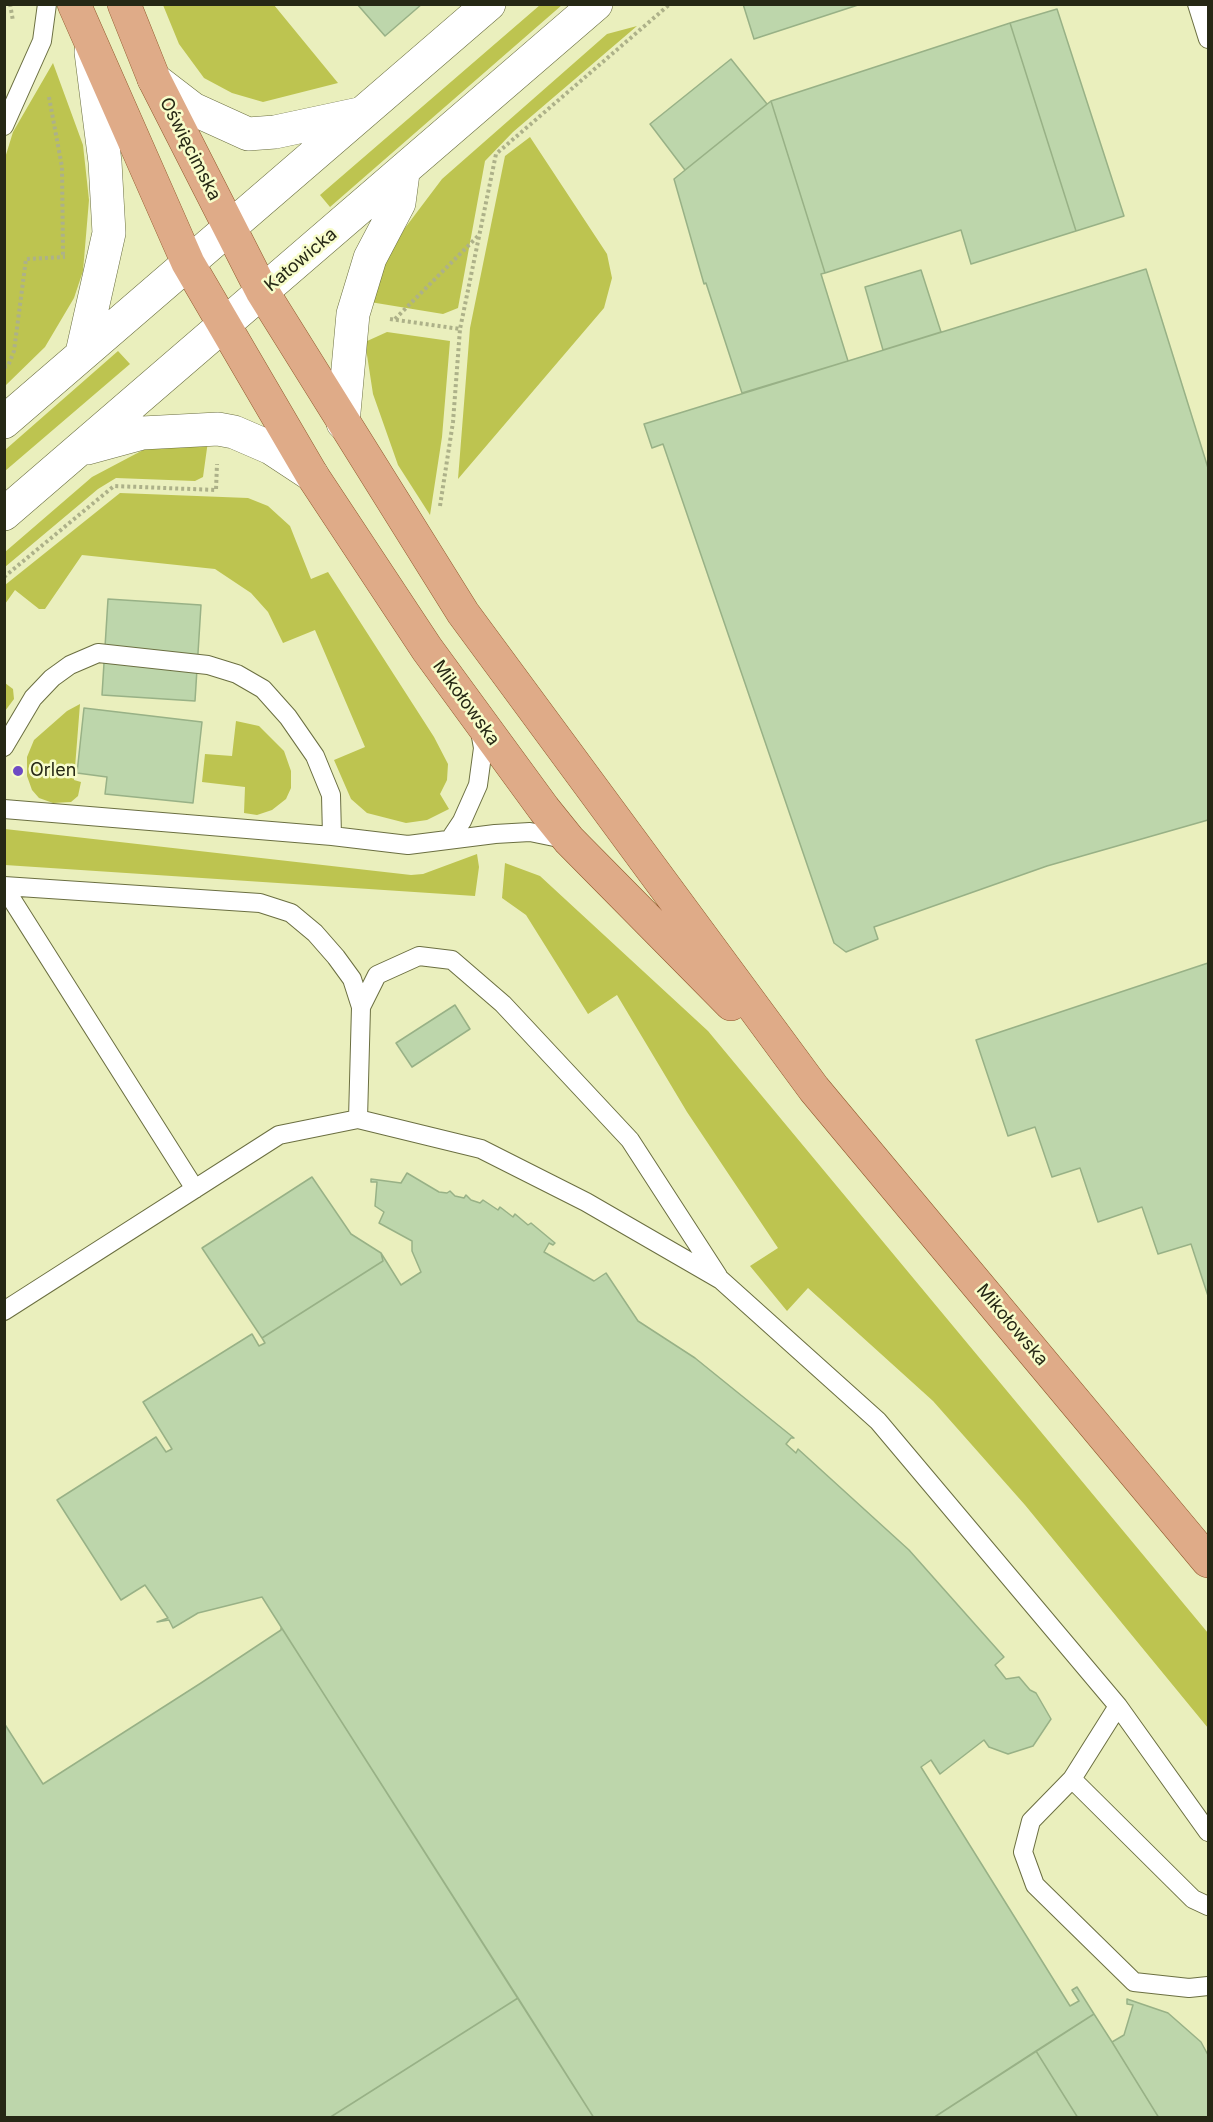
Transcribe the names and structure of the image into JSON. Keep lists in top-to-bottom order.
{
  "streets": {
    "main road": ["Oświęcimska", "Katowicka", "Mikołowska"]
  },
  "crossings": [
    ["Oświęcimska", "Katowicka"],
    ["Oświęcimska", "Mikołowska"],
    ["Katowicka", "Mikołowska"]
  ],
  "places": ["Orlen"]
}
